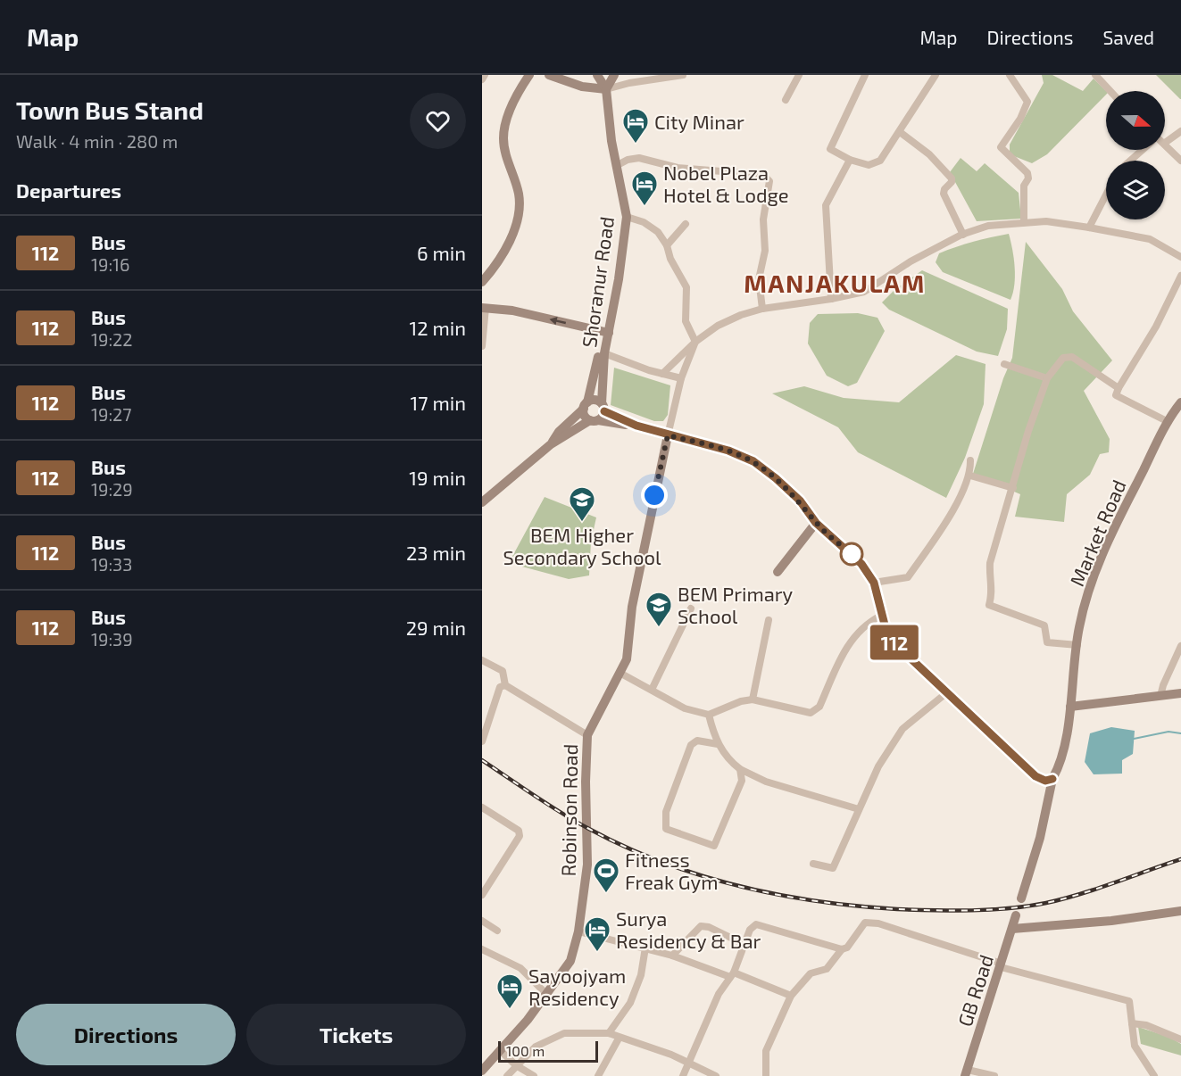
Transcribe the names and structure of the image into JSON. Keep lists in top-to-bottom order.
{
  "streets": {
    "main road": [
      "Shoranur Road",
      "Market Road",
      "Robinson Road",
      "GB Road"
    ]
  },
  "districts": ["MANJAKULAM"],
  "places": {
    "hotel": [
      "City Minar",
      "Nobel Plaza Hotel & Lodge",
      "Surya Residency & Bar",
      "Sayoojyam Residency"
    ],
    "school or university": ["BEM Higher Secondary School", "BEM Primary School"],
    "sports": ["Fitness Freak Gym"]
  },
  "lines": ["bus line 112"],
  "scale_bar": "100 m",
  "north": "right",
  "page": {
    "header": "Map",
    "nav": ["Map", "Directions", "Saved"],
    "heading": [
      ["Town Bus Stand", "Walk · 4 min · 280 m"],
      "Departures"
    ],
    "on_map": "112",
    "list": [
      {
        "mark": "112",
        "name": "Bus",
        "note": "19:16",
        "value": "6 min"
      },
      {
        "mark": "112",
        "name": "Bus",
        "note": "19:22",
        "value": "12 min"
      },
      {
        "mark": "112",
        "name": "Bus",
        "note": "19:27",
        "value": "17 min"
      },
      {
        "mark": "112",
        "name": "Bus",
        "note": "19:29",
        "value": "19 min"
      },
      {
        "mark": "112",
        "name": "Bus",
        "note": "19:33",
        "value": "23 min"
      },
      {
        "mark": "112",
        "name": "Bus",
        "note": "19:39",
        "value": "29 min"
      }
    ],
    "buttons": ["Directions", "Tickets"],
    "scale": "100 m"
  }
}
